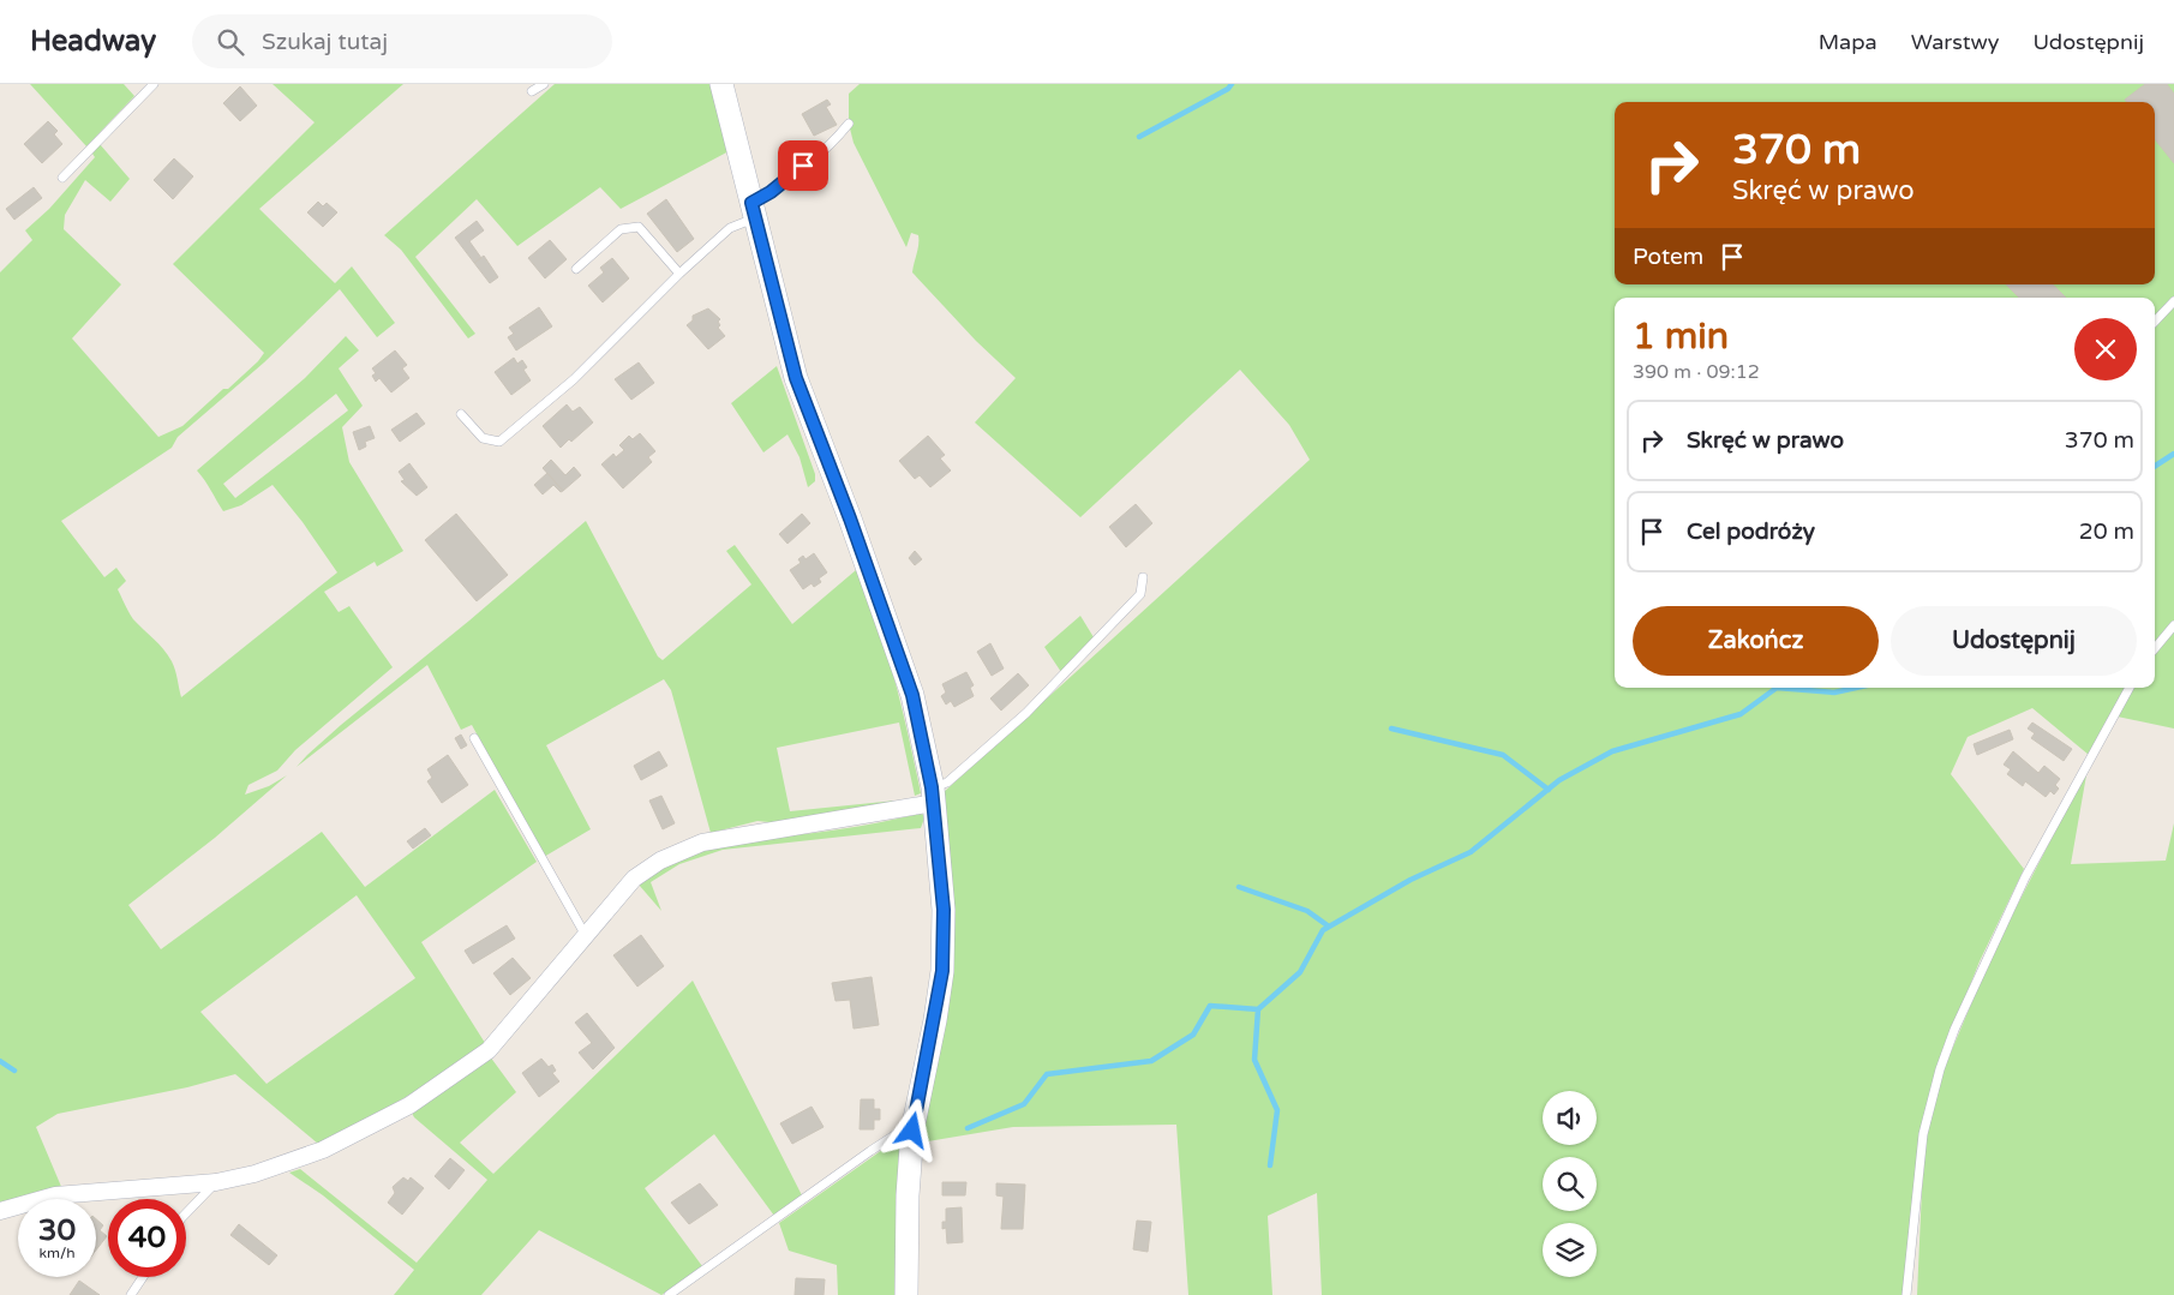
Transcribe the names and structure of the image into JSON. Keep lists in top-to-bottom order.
{
  "page": {
    "header": "Headway",
    "search": "Szukaj tutaj",
    "nav": ["Mapa", "Warstwy", "Udostępnij"],
    "turn": ["370 m", "Skręć w prawo"],
    "then": "Potem",
    "heading": ["1 min", "390 m · 09:12"],
    "list": [
      {
        "name": "Skręć w prawo",
        "value": "370 m"
      },
      {
        "name": "Cel podróży",
        "value": "20 m"
      }
    ],
    "buttons": ["Zakończ", "Udostępnij"],
    "speed": "30 km/h",
    "limit": "40"
  }
}
